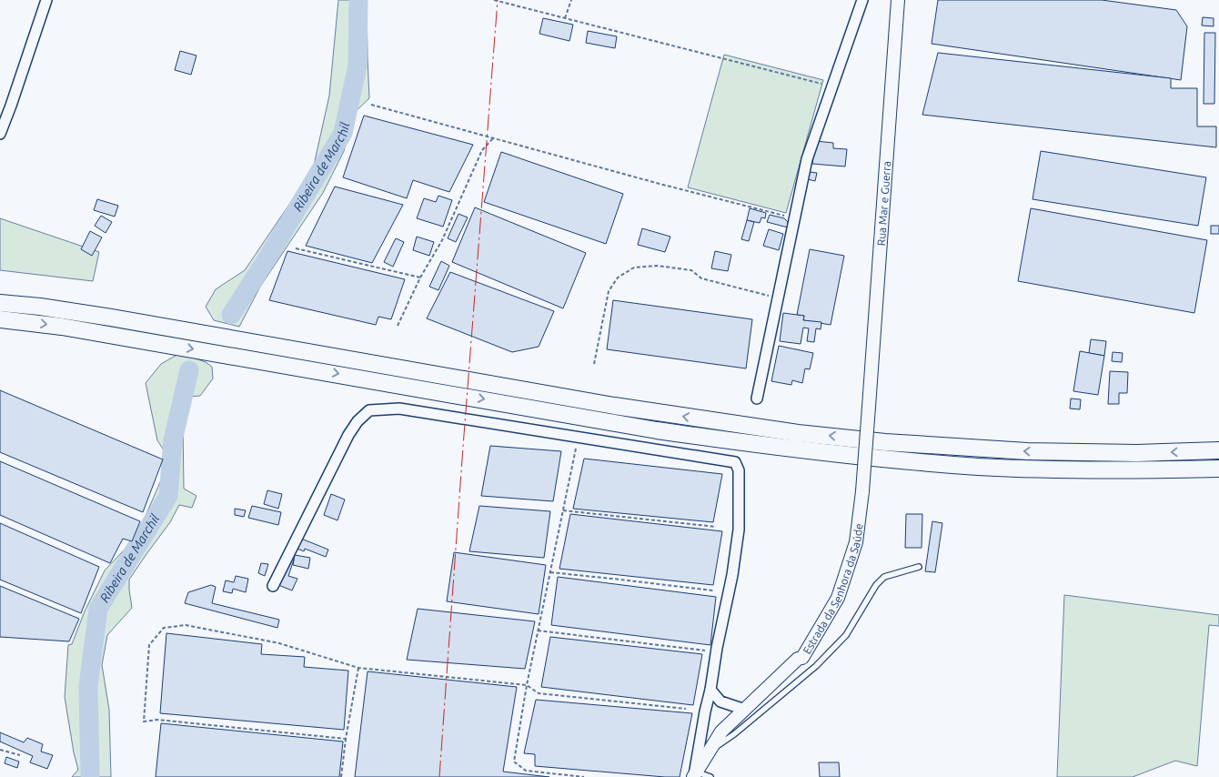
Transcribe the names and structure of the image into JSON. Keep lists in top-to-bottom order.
{
  "streets": {
    "street": ["Rua Mar e Guerra", "Estrada da Senhora da Saúde"]
  },
  "crossings": [
    ["Rua Mar e Guerra", "Estrada da Senhora da Saúde"]
  ],
  "water": ["Ribeira de Marchil"]
}
